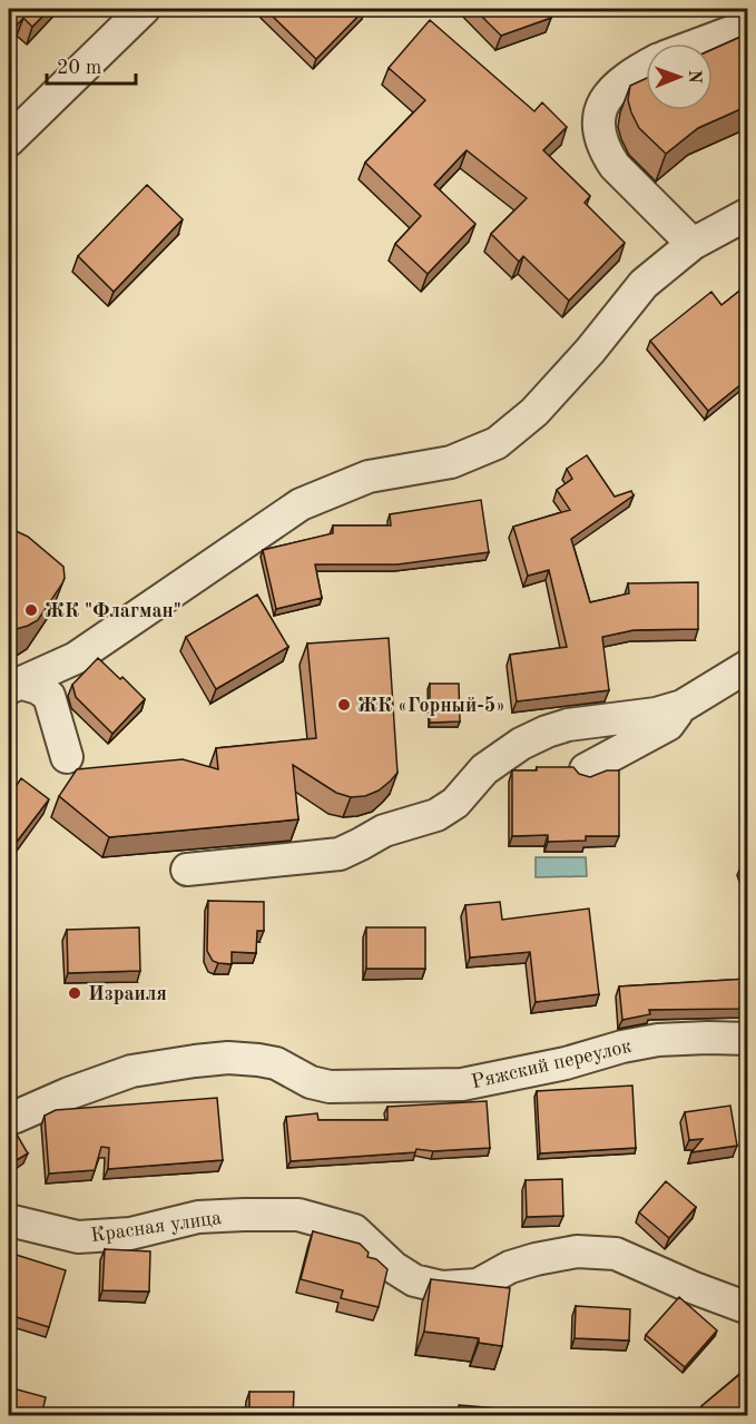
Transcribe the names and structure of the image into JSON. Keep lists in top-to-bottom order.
{
  "streets": {
    "street": ["Ряжский переулок", "Красная улица"]
  },
  "places": ["ЖК \"Флагман\"", "ЖК «Горный-5»", "Израиля"],
  "scale_bar": "20 m",
  "north": "right"
}
